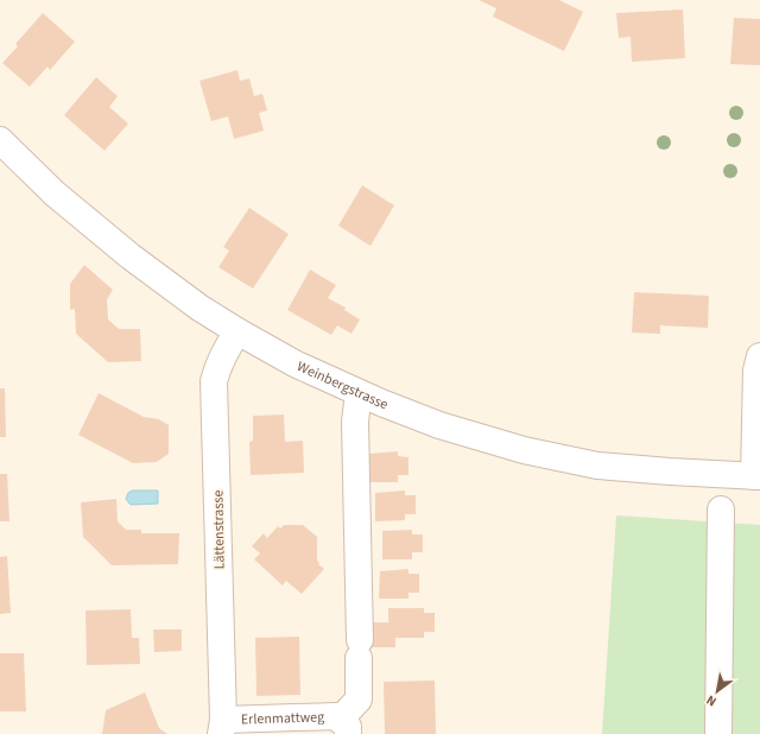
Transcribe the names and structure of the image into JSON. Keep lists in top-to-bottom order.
{
  "streets": {
    "street": ["Weinbergstrasse", "Lättenstrasse", "Erlenmattweg"]
  },
  "crossings": [
    ["Weinbergstrasse", "Lättenstrasse"],
    ["Weinbergstrasse", "Erlenmattweg"],
    ["Lättenstrasse", "Erlenmattweg"]
  ],
  "north": "bottom left"
}
